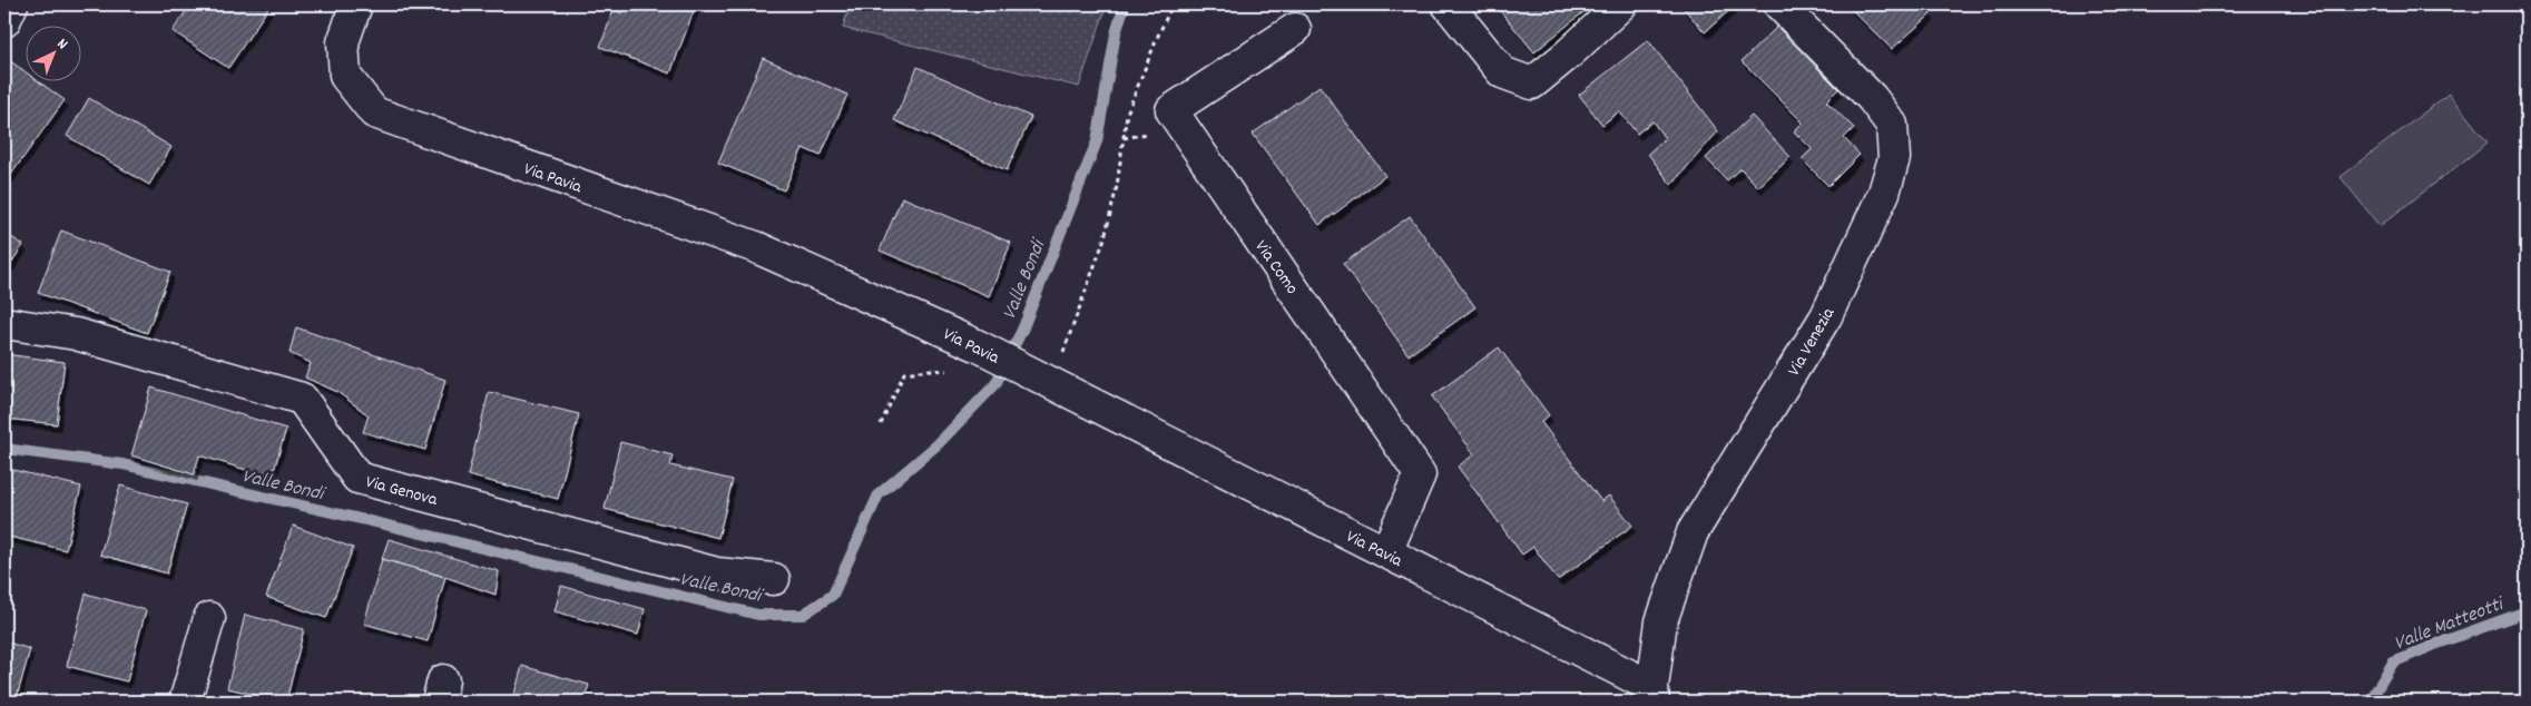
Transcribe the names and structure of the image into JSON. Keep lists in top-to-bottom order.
{
  "streets": {
    "street": [
      "Via Pavia",
      "Via Como",
      "Via Venezia",
      "Via Genova"
    ]
  },
  "crossings": [
    ["Via Pavia", "Via Como"],
    ["Via Pavia", "Via Venezia"]
  ],
  "water": ["Valle Bondi", "Valle Matteotti"],
  "north": "top right"
}
